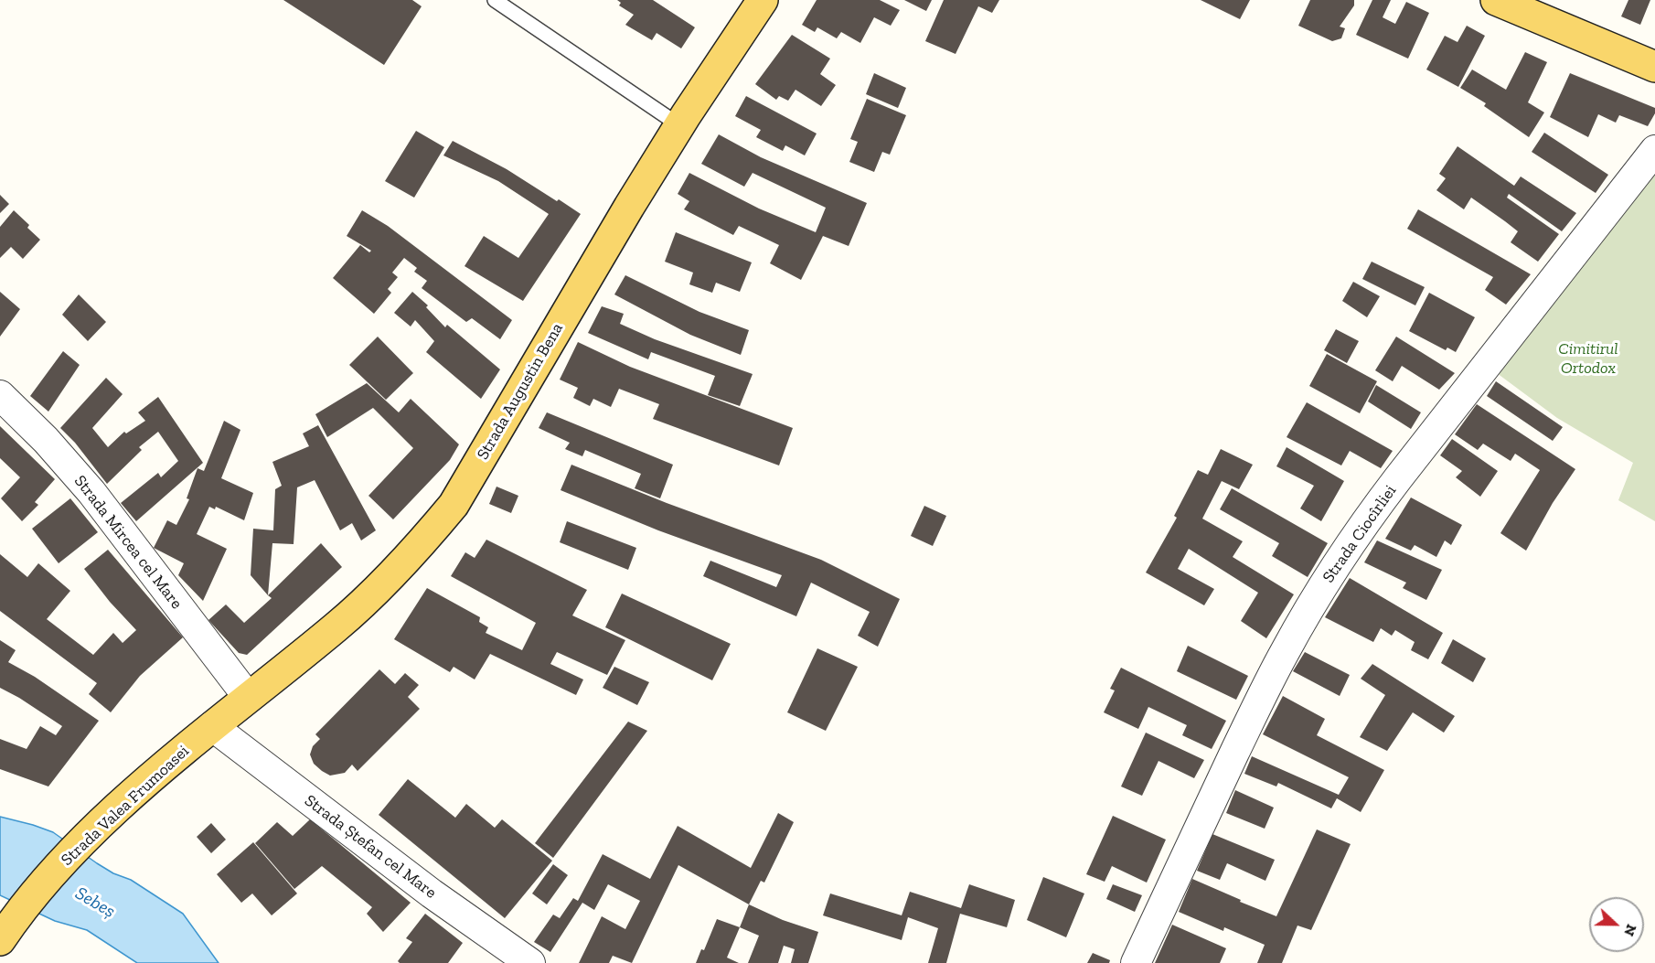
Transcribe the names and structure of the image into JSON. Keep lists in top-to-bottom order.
{
  "streets": {
    "main road": ["Strada Augustin Bena", "Strada Valea Frumoasei"],
    "street": ["Strada Ciocîrliei", "Strada Mircea cel Mare", "Strada Ștefan cel Mare"]
  },
  "crossings": [
    ["Strada Augustin Bena", "Strada Mircea cel Mare"],
    ["Strada Augustin Bena", "Strada Valea Frumoasei"],
    ["Strada Augustin Bena", "Strada Ștefan cel Mare"],
    ["Strada Valea Frumoasei", "Strada Ștefan cel Mare"]
  ],
  "water": ["Sebeș"],
  "parks": ["Cimitirul Ortodox"],
  "north": "right"
}
